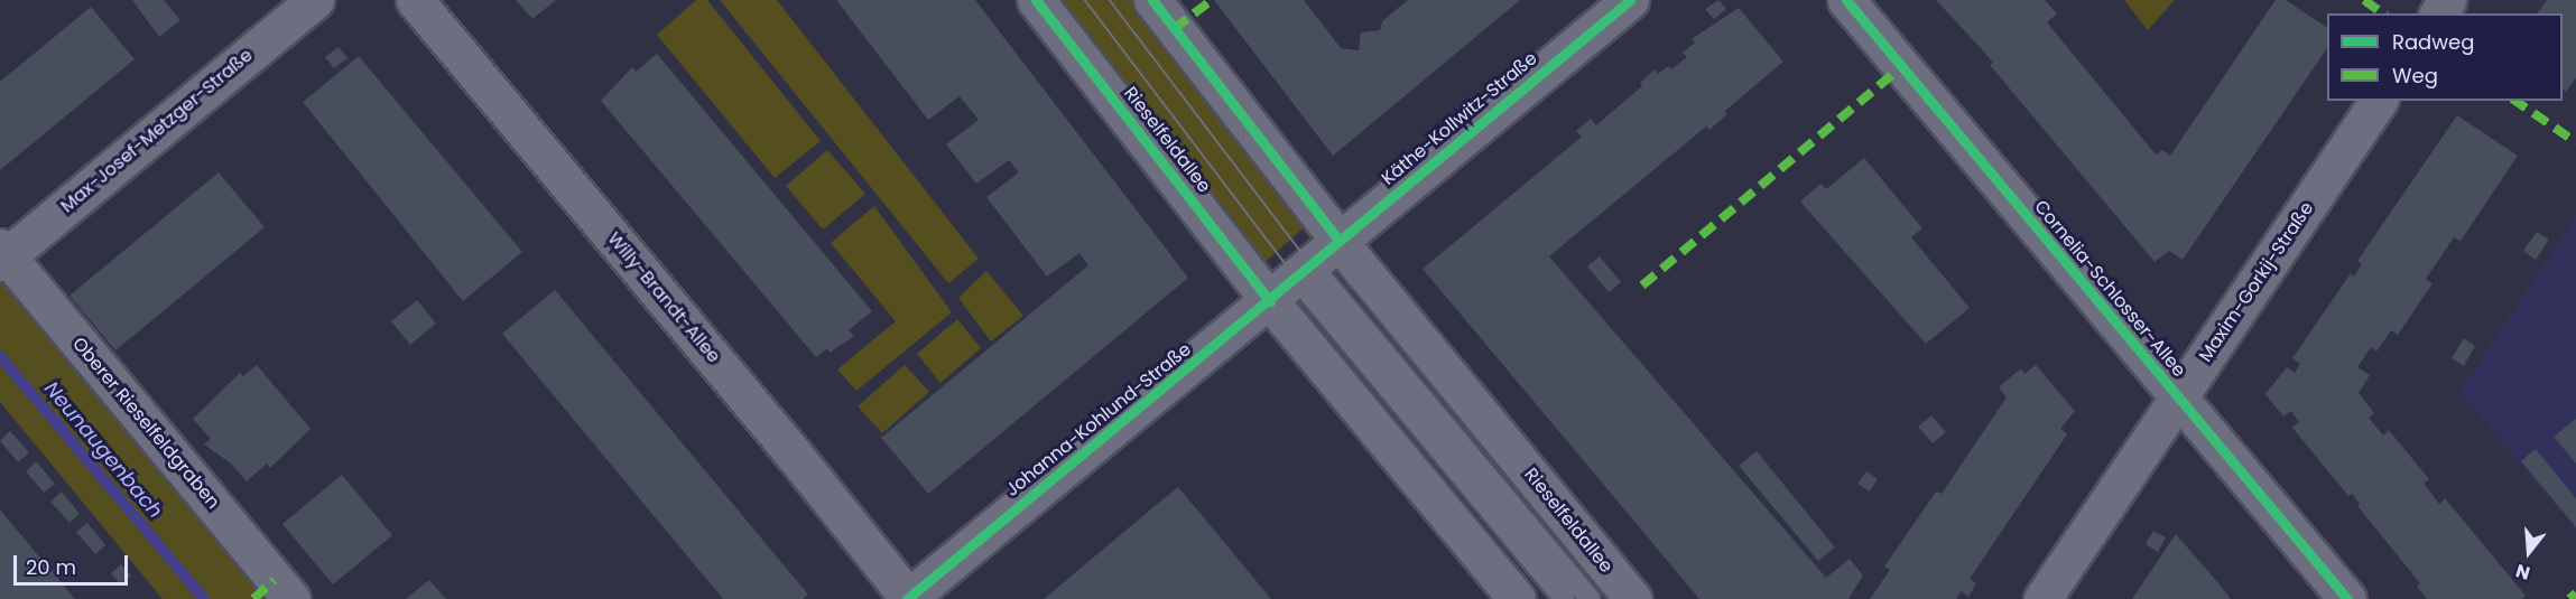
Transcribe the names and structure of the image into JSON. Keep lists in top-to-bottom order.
{
  "streets": {
    "street": [
      "Käthe-Kollwitz-Straße",
      "Max-Josef-Metzger-Straße",
      "Rieselfeldallee",
      "Maxim-Gorkij-Straße",
      "Cornelia-Schlosser-Allee",
      "Willy-Brandt-Allee",
      "Johanna-Kohlund-Straße",
      "Oberer Rieselfeldgraben"
    ]
  },
  "crossings": [
    ["Käthe-Kollwitz-Straße", "Rieselfeldallee"],
    ["Käthe-Kollwitz-Straße", "Johanna-Kohlund-Straße"],
    ["Max-Josef-Metzger-Straße", "Oberer Rieselfeldgraben"],
    ["Rieselfeldallee", "Johanna-Kohlund-Straße"],
    ["Maxim-Gorkij-Straße", "Cornelia-Schlosser-Allee"],
    ["Willy-Brandt-Allee", "Johanna-Kohlund-Straße"]
  ],
  "water": ["Neunaugenbach"],
  "legend": ["Radweg", "Weg"],
  "scale_bar": "20 m",
  "north": "bottom"
}
